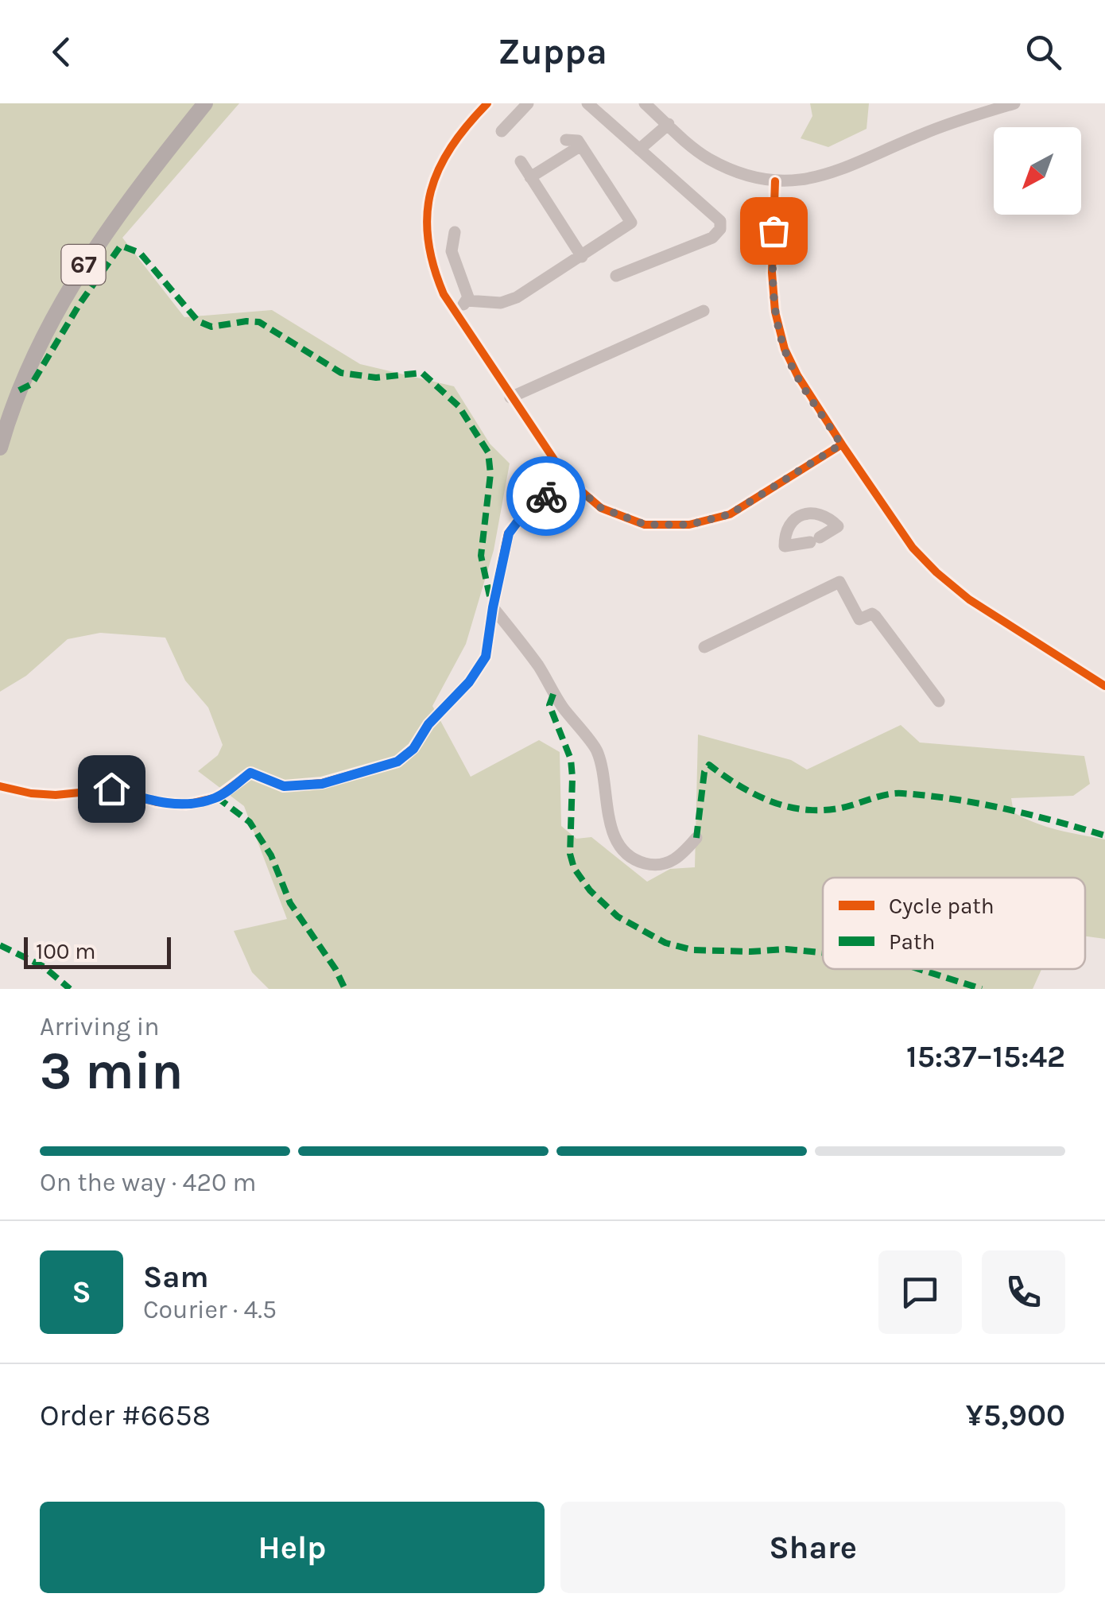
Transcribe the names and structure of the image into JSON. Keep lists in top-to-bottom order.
{
  "streets": {
    "main road": ["67"]
  },
  "legend": ["Cycle path", "Path"],
  "scale_bar": "100 m",
  "north": "bottom left",
  "page": {
    "header": "Zuppa",
    "scale": "100 m",
    "heading": ["3 min", "Arriving in", "15:37–15:42"],
    "panel": [
      "Sam",
      "Courier · 4.5",
      "Order #6658",
      "¥5,900"
    ],
    "bar": "On the way · 420 m",
    "round": "S",
    "buttons": ["Help", "Share"]
  }
}
